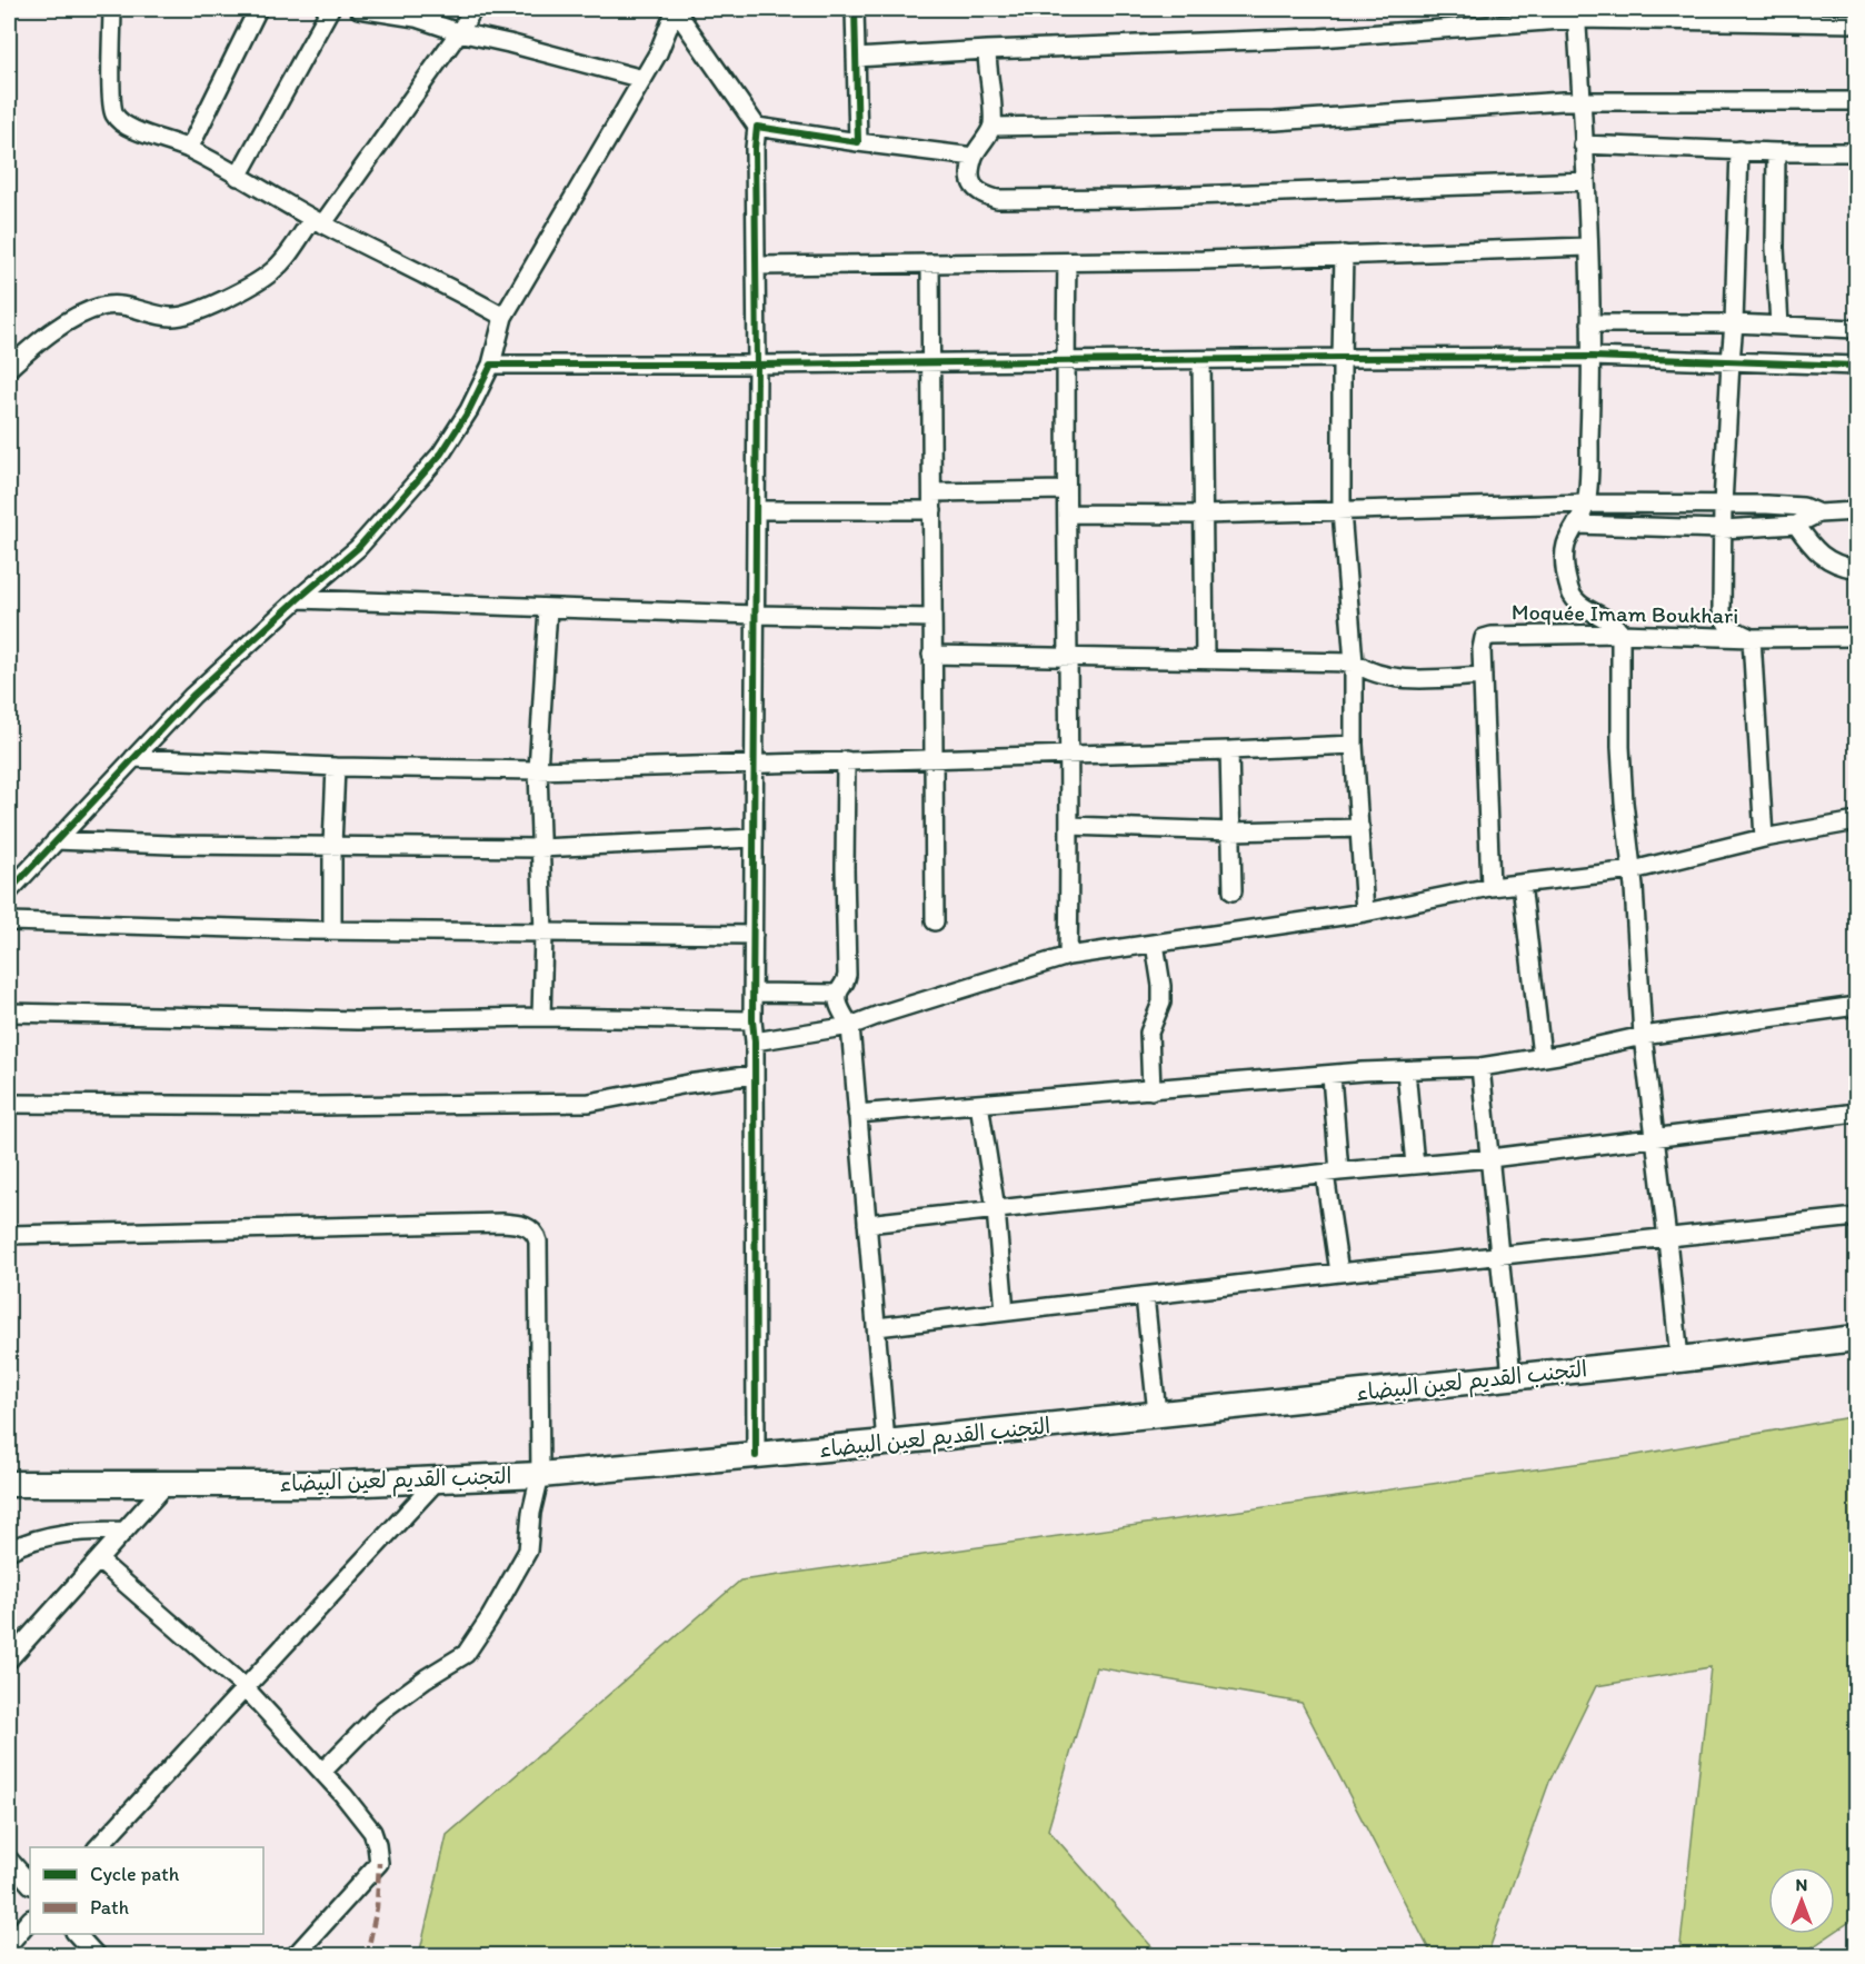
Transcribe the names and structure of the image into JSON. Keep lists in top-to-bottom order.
{
  "streets": {
    "main road": ["التجنب القديم لعين البيضاء"],
    "street": ["Moquée Imam Boukhari"]
  },
  "legend": ["Cycle path", "Path"],
  "north": "top"
}
